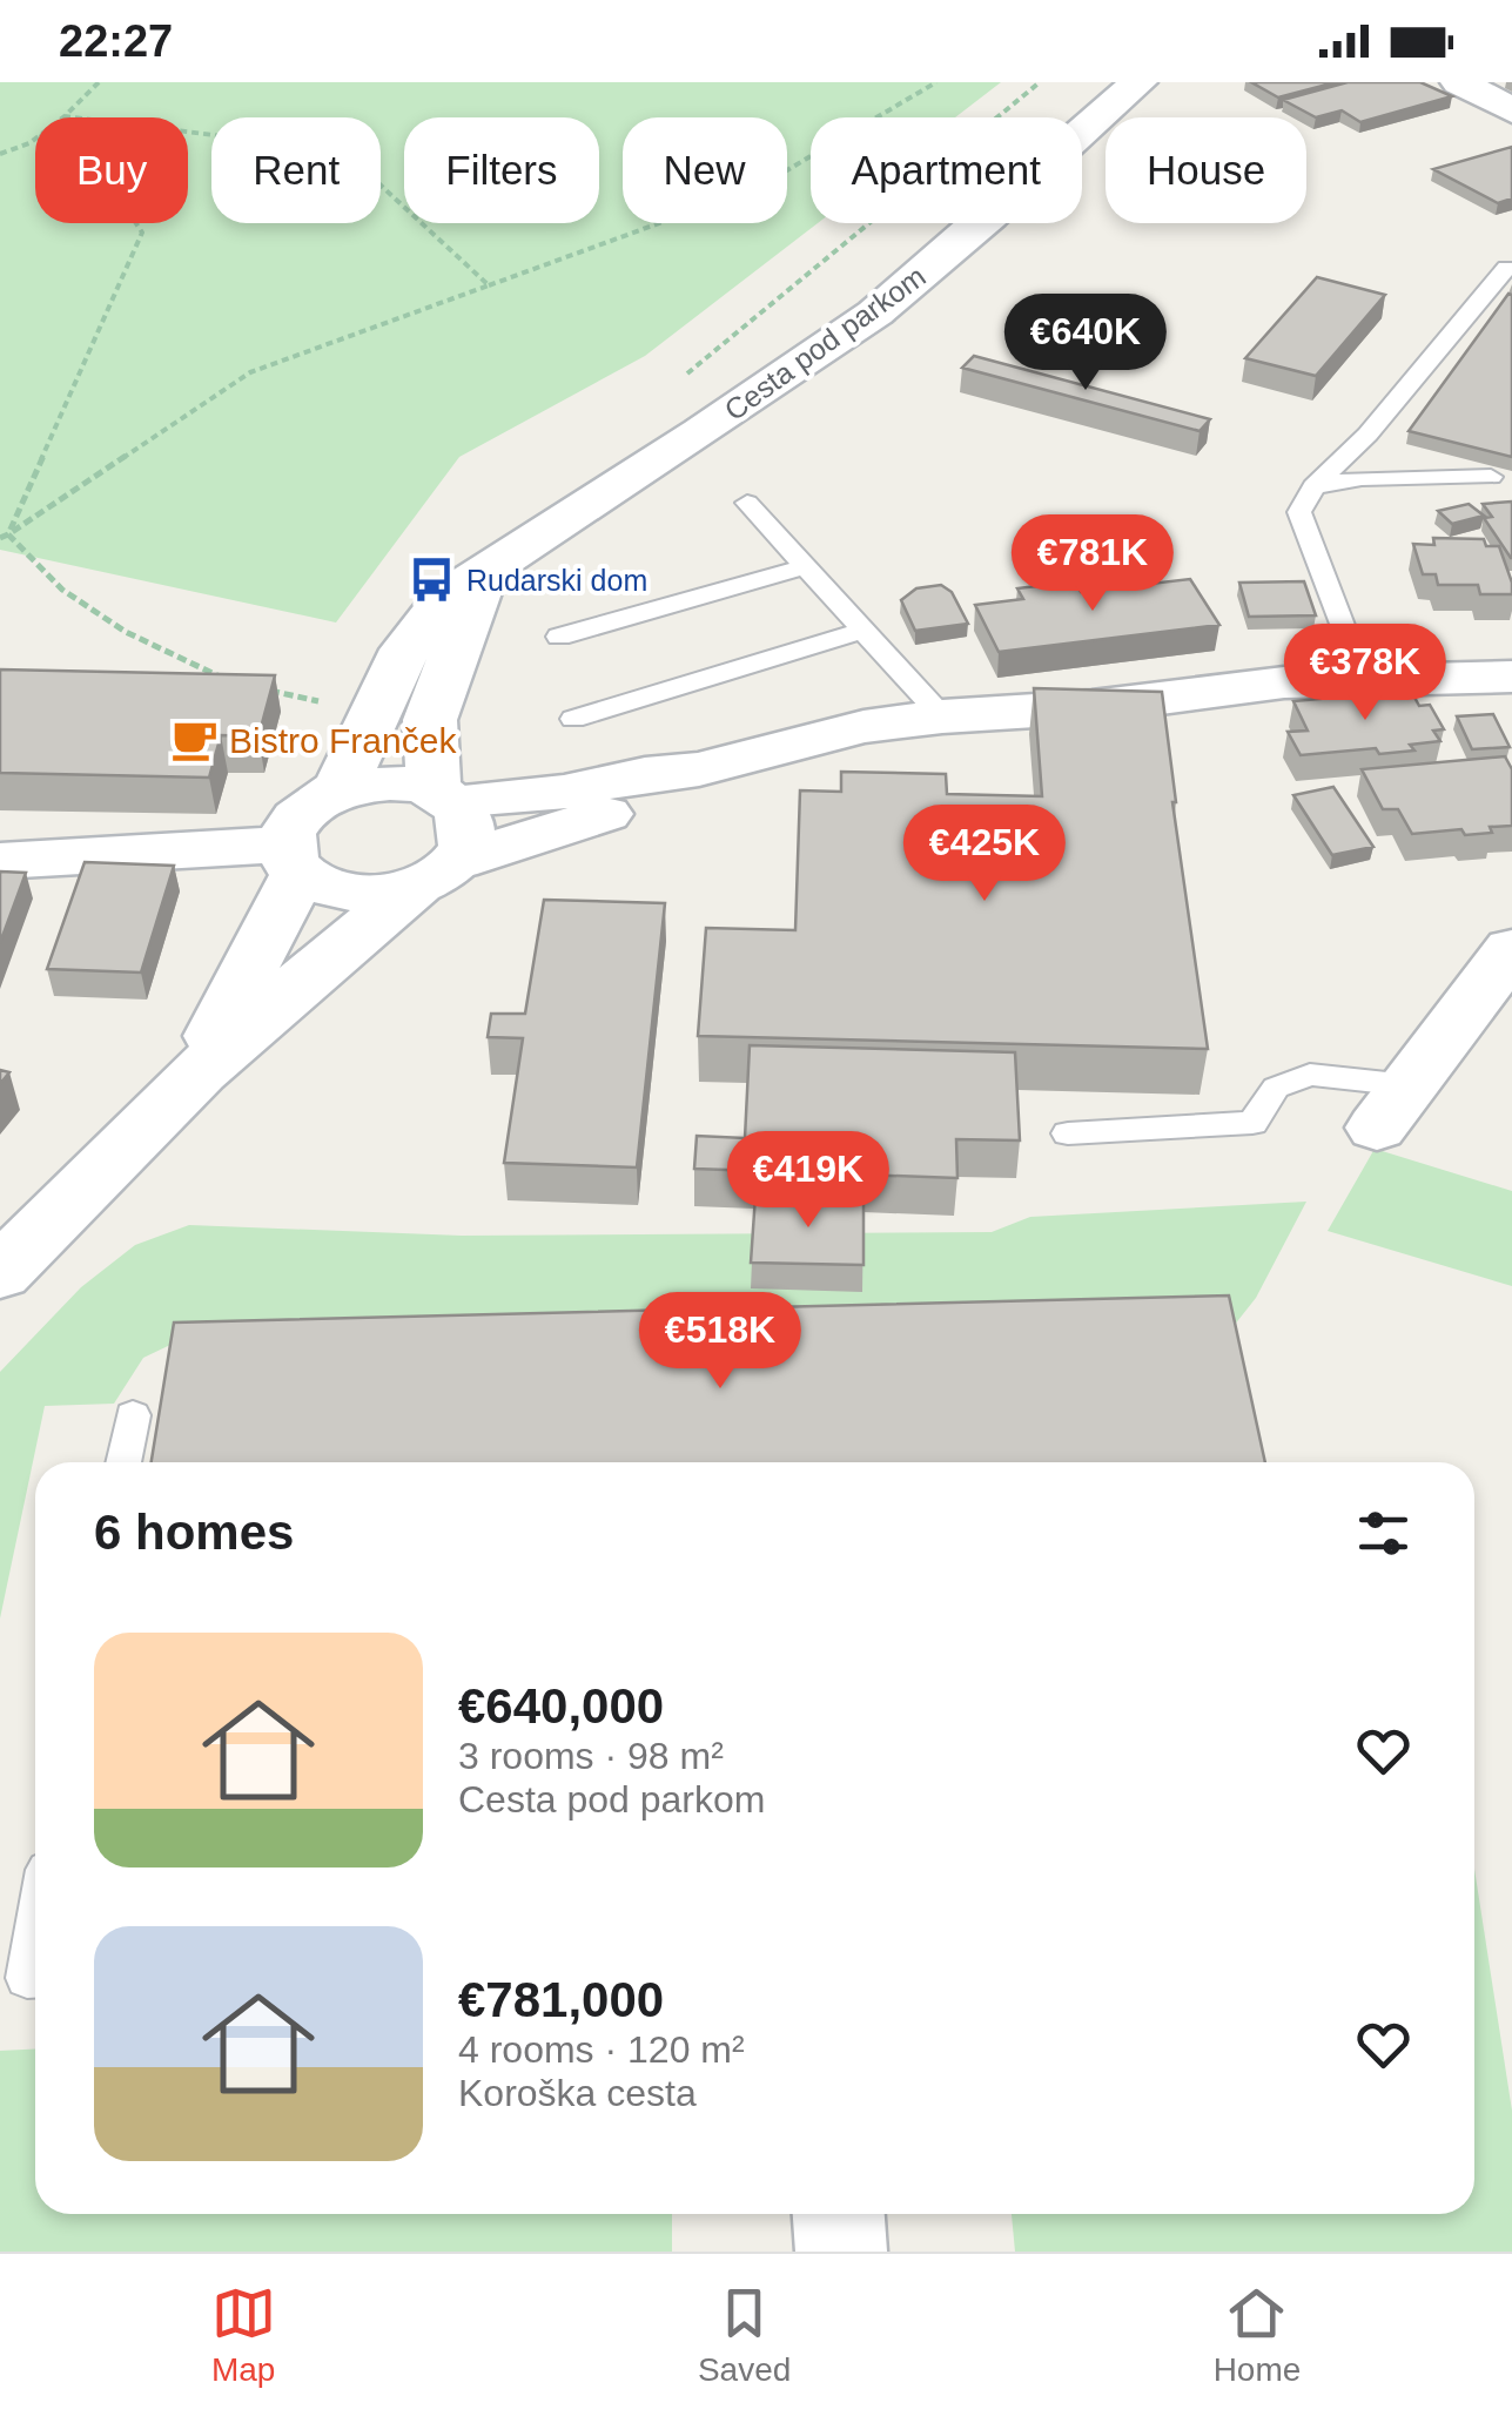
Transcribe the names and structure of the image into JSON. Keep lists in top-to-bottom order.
{
  "streets": {
    "main road": ["Cesta pod parkom"]
  },
  "places": {
    "bus stop": ["Rudarski dom"],
    "cafe": ["Bistro Franček"]
  },
  "page": {
    "status": "22:27",
    "chip": [
      "Buy",
      "Rent",
      "Filters",
      "New",
      "Apartment",
      "House"
    ],
    "price": [
      "€640K",
      "€781K",
      "€378K",
      "€425K",
      "€419K",
      "€518K"
    ],
    "heading": "6 homes",
    "list": [
      {
        "name": "€640,000",
        "note": "3 rooms · 98 m² · Cesta pod parkom"
      },
      {
        "name": "€781,000",
        "note": "4 rooms · 120 m² · Koroška cesta"
      }
    ],
    "tabs": ["Map", "Saved", "Home"]
  }
}
